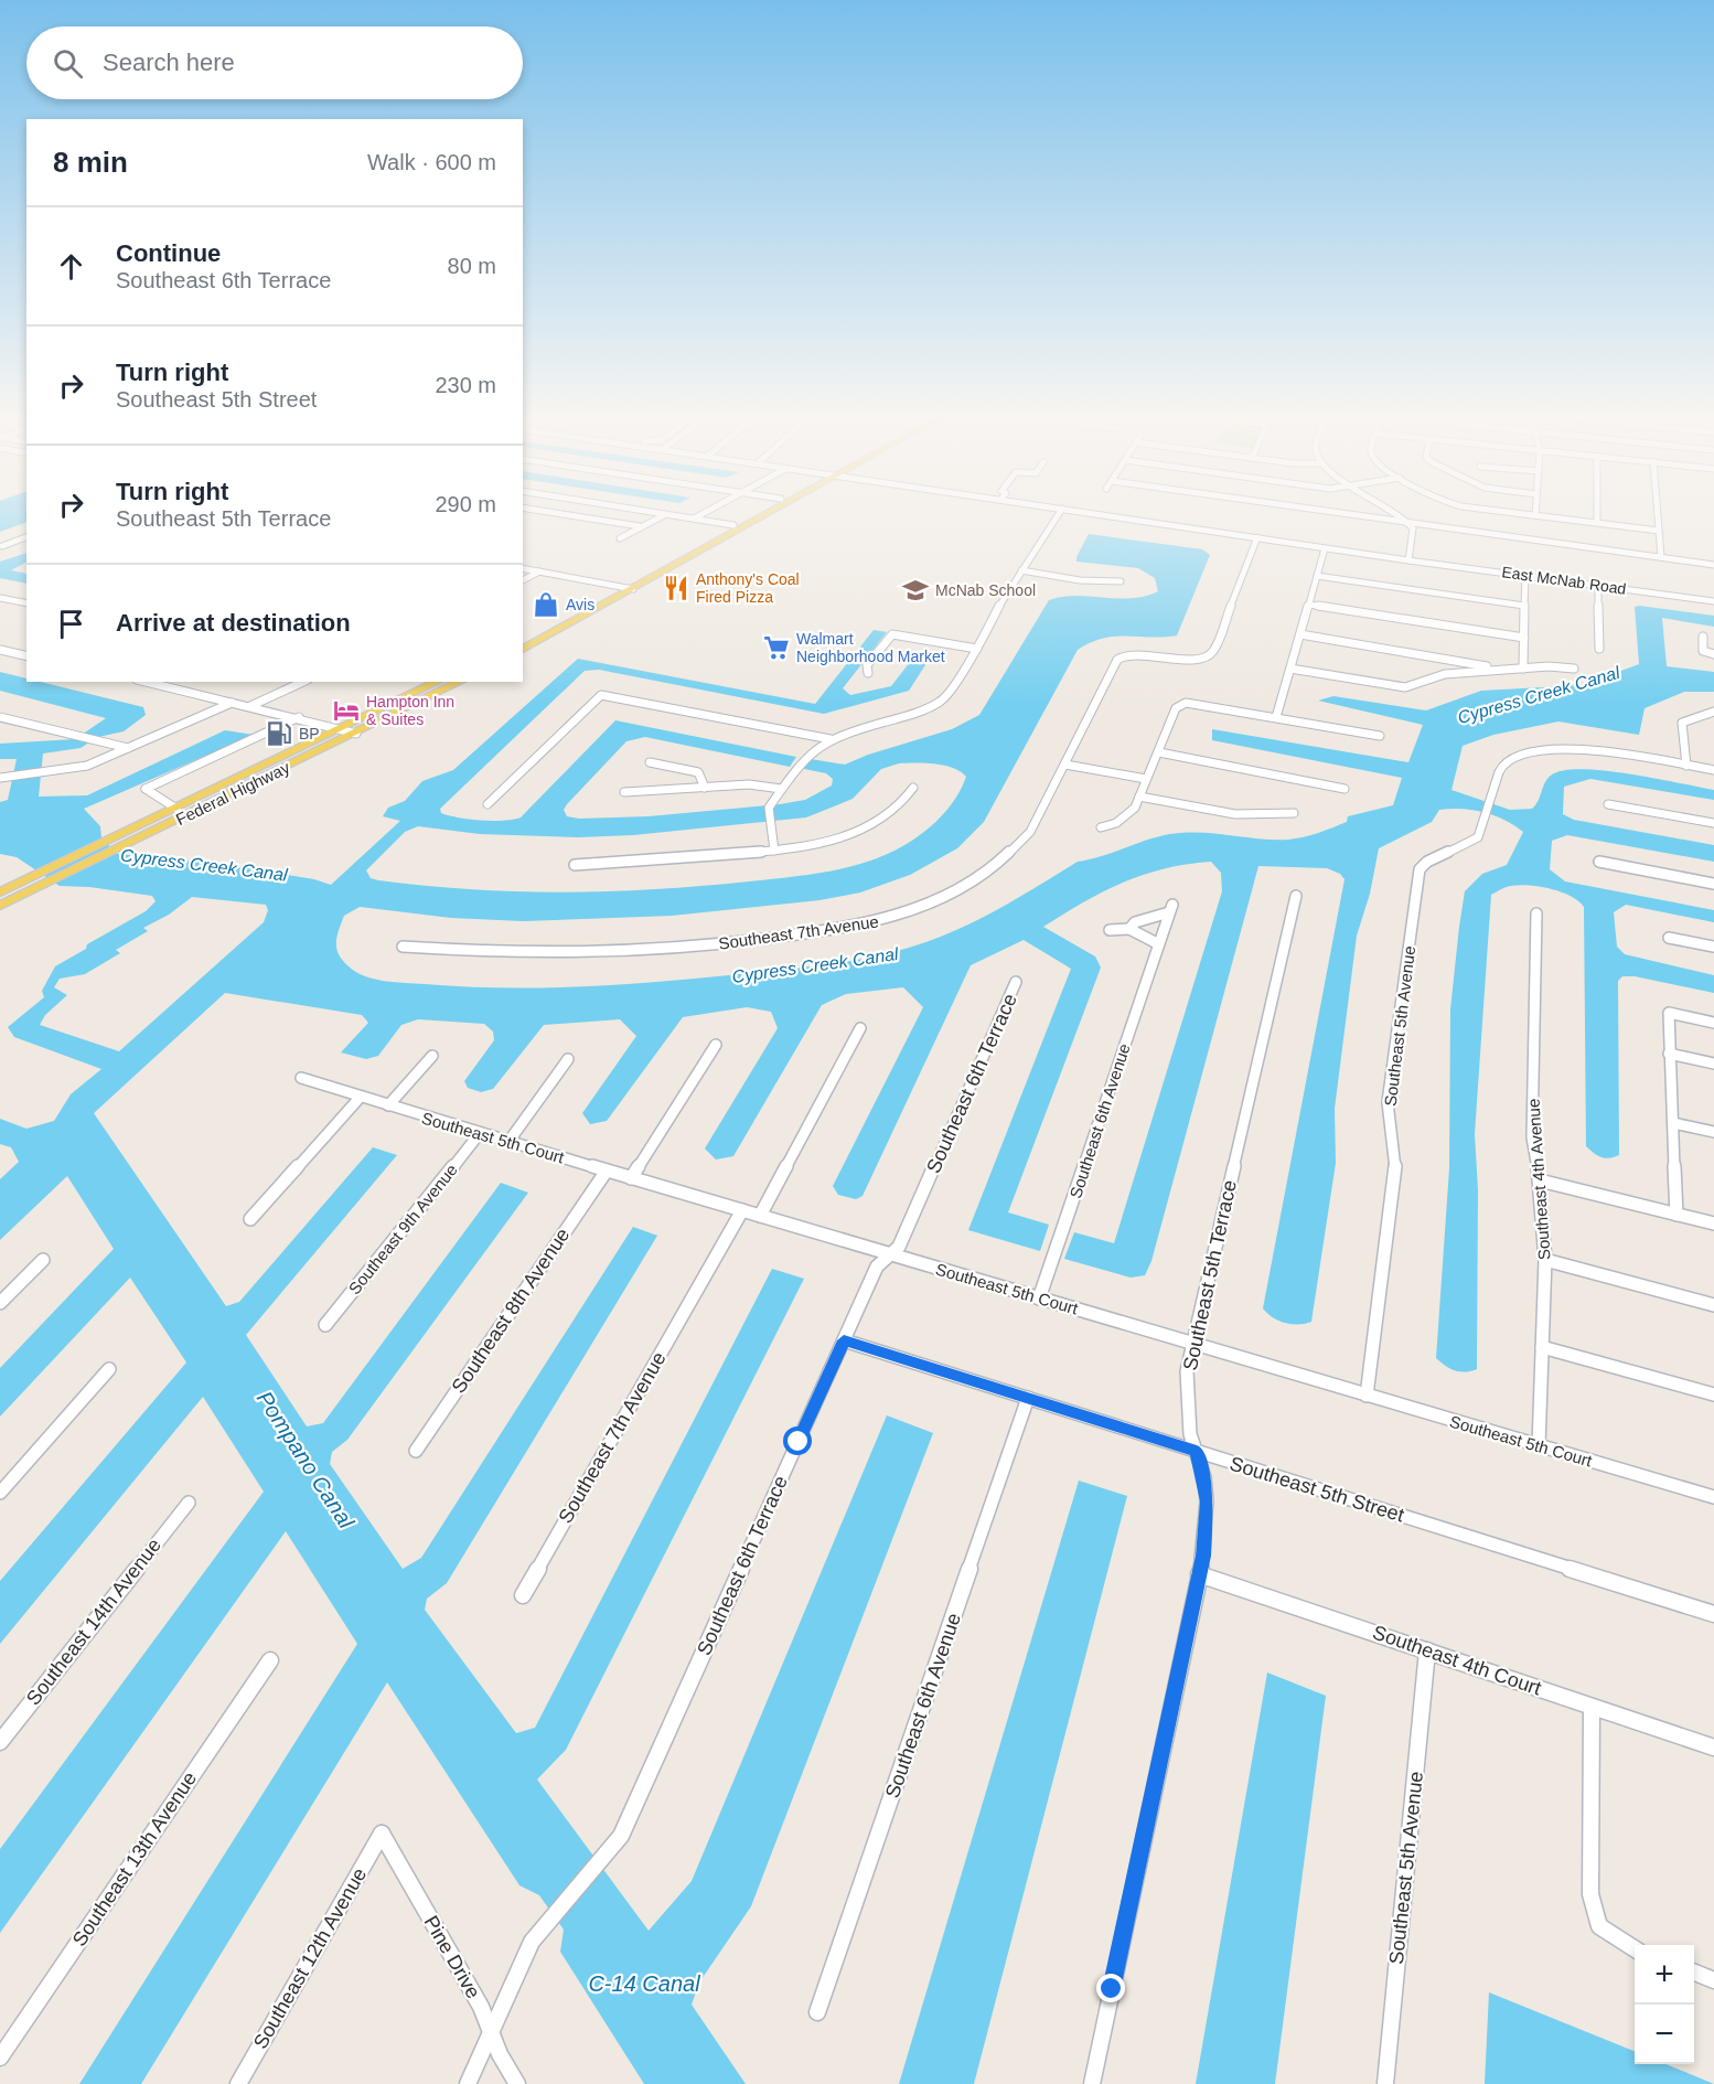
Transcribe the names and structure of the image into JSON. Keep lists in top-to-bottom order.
{
  "streets": {
    "main road": ["Federal Highway"],
    "street": [
      "East McNab Road",
      "Southeast 7th Avenue",
      "Southeast 5th Avenue",
      "Southeast 6th Terrace",
      "Southeast 6th Avenue",
      "Southeast 5th Court",
      "Southeast 4th Avenue",
      "Southeast 9th Avenue",
      "Southeast 5th Terrace",
      "Southeast 8th Avenue",
      "Southeast 5th Street",
      "Southeast 14th Avenue",
      "Southeast 4th Court",
      "Southeast 13th Avenue",
      "Pine Drive",
      "Southeast 12th Avenue"
    ]
  },
  "crossings": [
    ["East McNab Road", "Southeast 7th Avenue"],
    ["Southeast 7th Avenue", "Southeast 5th Court"],
    ["Southeast 5th Avenue", "Southeast 5th Court"],
    ["Southeast 5th Avenue", "Southeast 4th Court"],
    ["Southeast 6th Terrace", "Southeast 5th Court"],
    ["Southeast 6th Terrace", "Southeast 5th Street"],
    ["Southeast 6th Terrace", "Pine Drive"],
    ["Southeast 6th Avenue", "Southeast 5th Court"],
    ["Southeast 6th Avenue", "Southeast 5th Street"],
    ["Southeast 5th Court", "Southeast 4th Avenue"],
    ["Southeast 5th Court", "Southeast 9th Avenue"],
    ["Southeast 5th Court", "Southeast 5th Terrace"],
    ["Southeast 5th Court", "Southeast 8th Avenue"],
    ["Southeast 5th Terrace", "Southeast 5th Street"],
    ["Southeast 5th Terrace", "Southeast 4th Court"],
    ["Pine Drive", "Southeast 12th Avenue"]
  ],
  "water": ["Cypress Creek Canal", "Pompano Canal", "C-14 Canal"],
  "places": {
    "restaurant": ["Anthony's Coal Fired Pizza"],
    "school or university": ["McNab School"],
    "shop": ["Avis"],
    "supermarket": ["Walmart Neighborhood Market"],
    "hotel": ["Hampton Inn & Suites"],
    "fuel station": ["BP"]
  },
  "page": {
    "search": "Search here",
    "heading": ["8 min", "Walk · 600 m"],
    "list": [
      ["Continue", "Southeast 6th Terrace", "80 m"],
      ["Turn right", "Southeast 5th Street", "230 m"],
      ["Turn right", "Southeast 5th Terrace", "290 m"],
      "Arrive at destination"
    ],
    "map_buttons": ["+", "−"]
  }
}
